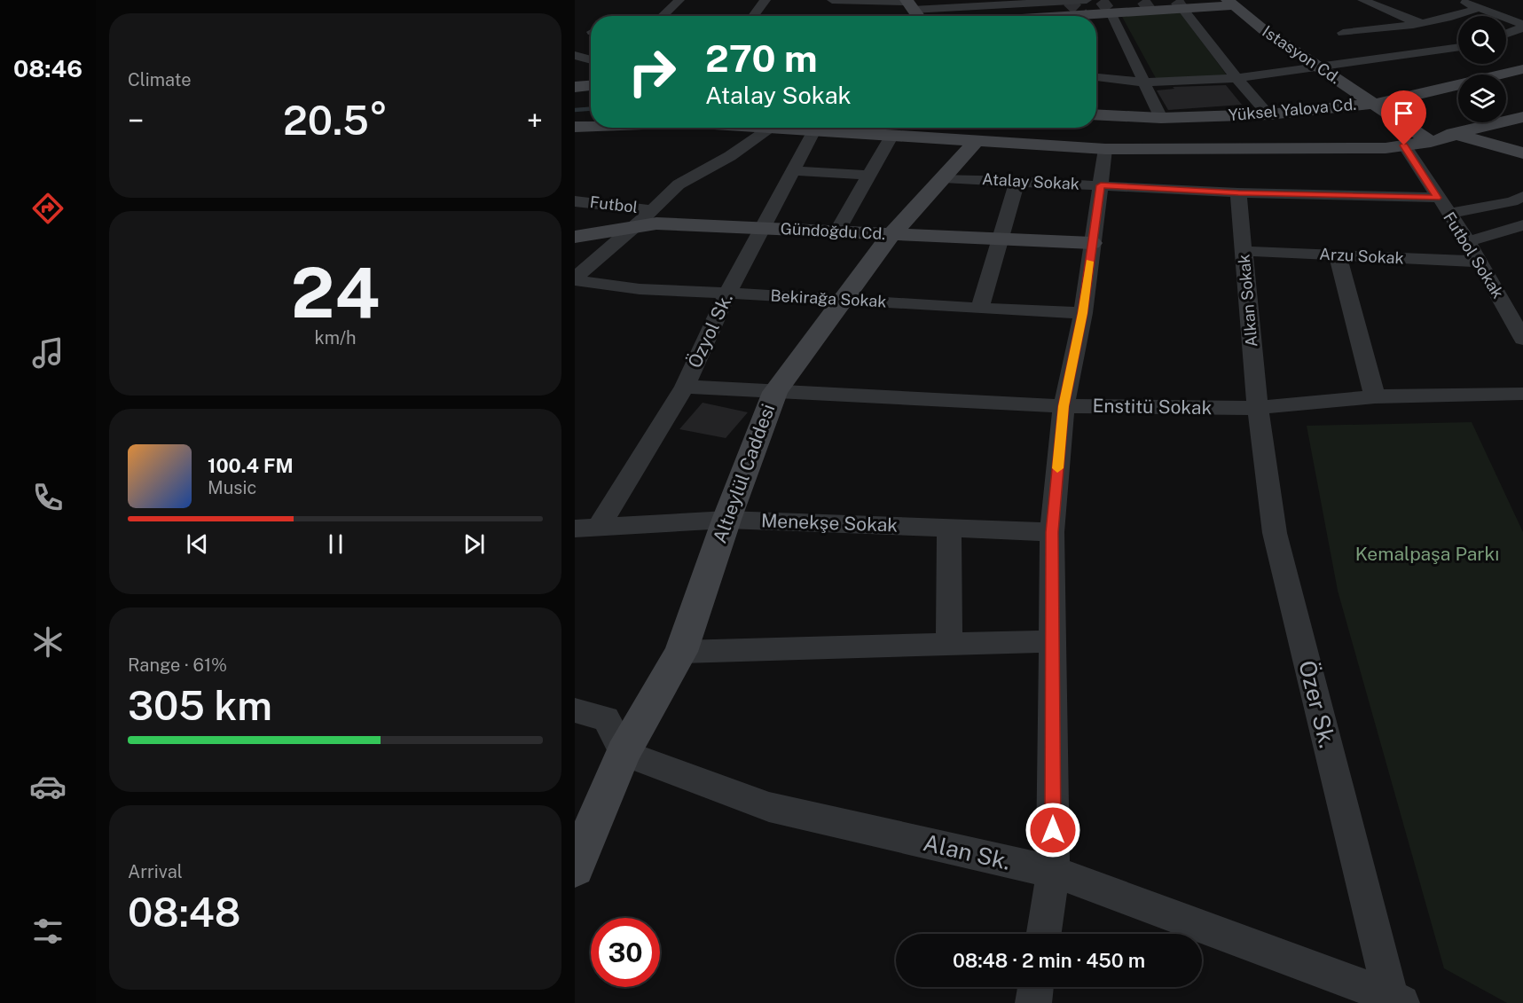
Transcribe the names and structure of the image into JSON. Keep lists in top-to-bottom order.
{
  "streets": {
    "main road": [
      "Istasyon Cd.",
      "Yüksel Yalova Cd.",
      "Gündoğdu Cd.",
      "Altıeylül Caddesi"
    ],
    "street": [
      "Atalay Sokak",
      "Futbol",
      "Futbol Sokak",
      "Arzu Sokak",
      "Bekirağa Sokak",
      "Alkan Sokak",
      "Özyol Sk.",
      "Enstitü Sokak",
      "Menekşe Sokak",
      "Özer Sk.",
      "Alan Sk."
    ]
  },
  "crossings": [
    ["Istasyon Cd.", "Yüksel Yalova Cd."],
    ["Atalay Sokak", "Futbol Sokak"],
    ["Atalay Sokak", "Alkan Sokak"],
    ["Atalay Sokak", "Altıeylül Caddesi"],
    ["Futbol", "Bekirağa Sokak"],
    ["Gündoğdu Cd.", "Bekirağa Sokak"],
    ["Gündoğdu Cd.", "Özyol Sk."],
    ["Gündoğdu Cd.", "Altıeylül Caddesi"],
    ["Futbol Sokak", "Arzu Sokak"],
    ["Arzu Sokak", "Alkan Sokak"],
    ["Bekirağa Sokak", "Özyol Sk."],
    ["Bekirağa Sokak", "Altıeylül Caddesi"],
    ["Alkan Sokak", "Enstitü Sokak"],
    ["Alkan Sokak", "Özer Sk."],
    ["Özyol Sk.", "Enstitü Sokak"],
    ["Özyol Sk.", "Menekşe Sokak"],
    ["Enstitü Sokak", "Altıeylül Caddesi"],
    ["Enstitü Sokak", "Özer Sk."],
    ["Altıeylül Caddesi", "Menekşe Sokak"],
    ["Altıeylül Caddesi", "Alan Sk."],
    ["Özer Sk.", "Alan Sk."]
  ],
  "parks": ["Kemalpaşa Parkı"],
  "page": {
    "tabs": "08:46",
    "tile": [
      "Climate",
      ["24", "km/h"],
      ["Range · 61%", "305 km"],
      ["Arrival", "08:48"]
    ],
    "turn": ["270 m", "Atalay Sokak"],
    "heat": ["−", "20.5°", "+"],
    "song": ["100.4 FM", "Music"],
    "limit": "30",
    "trip": "08:48 · 2 min · 450 m"
  }
}
